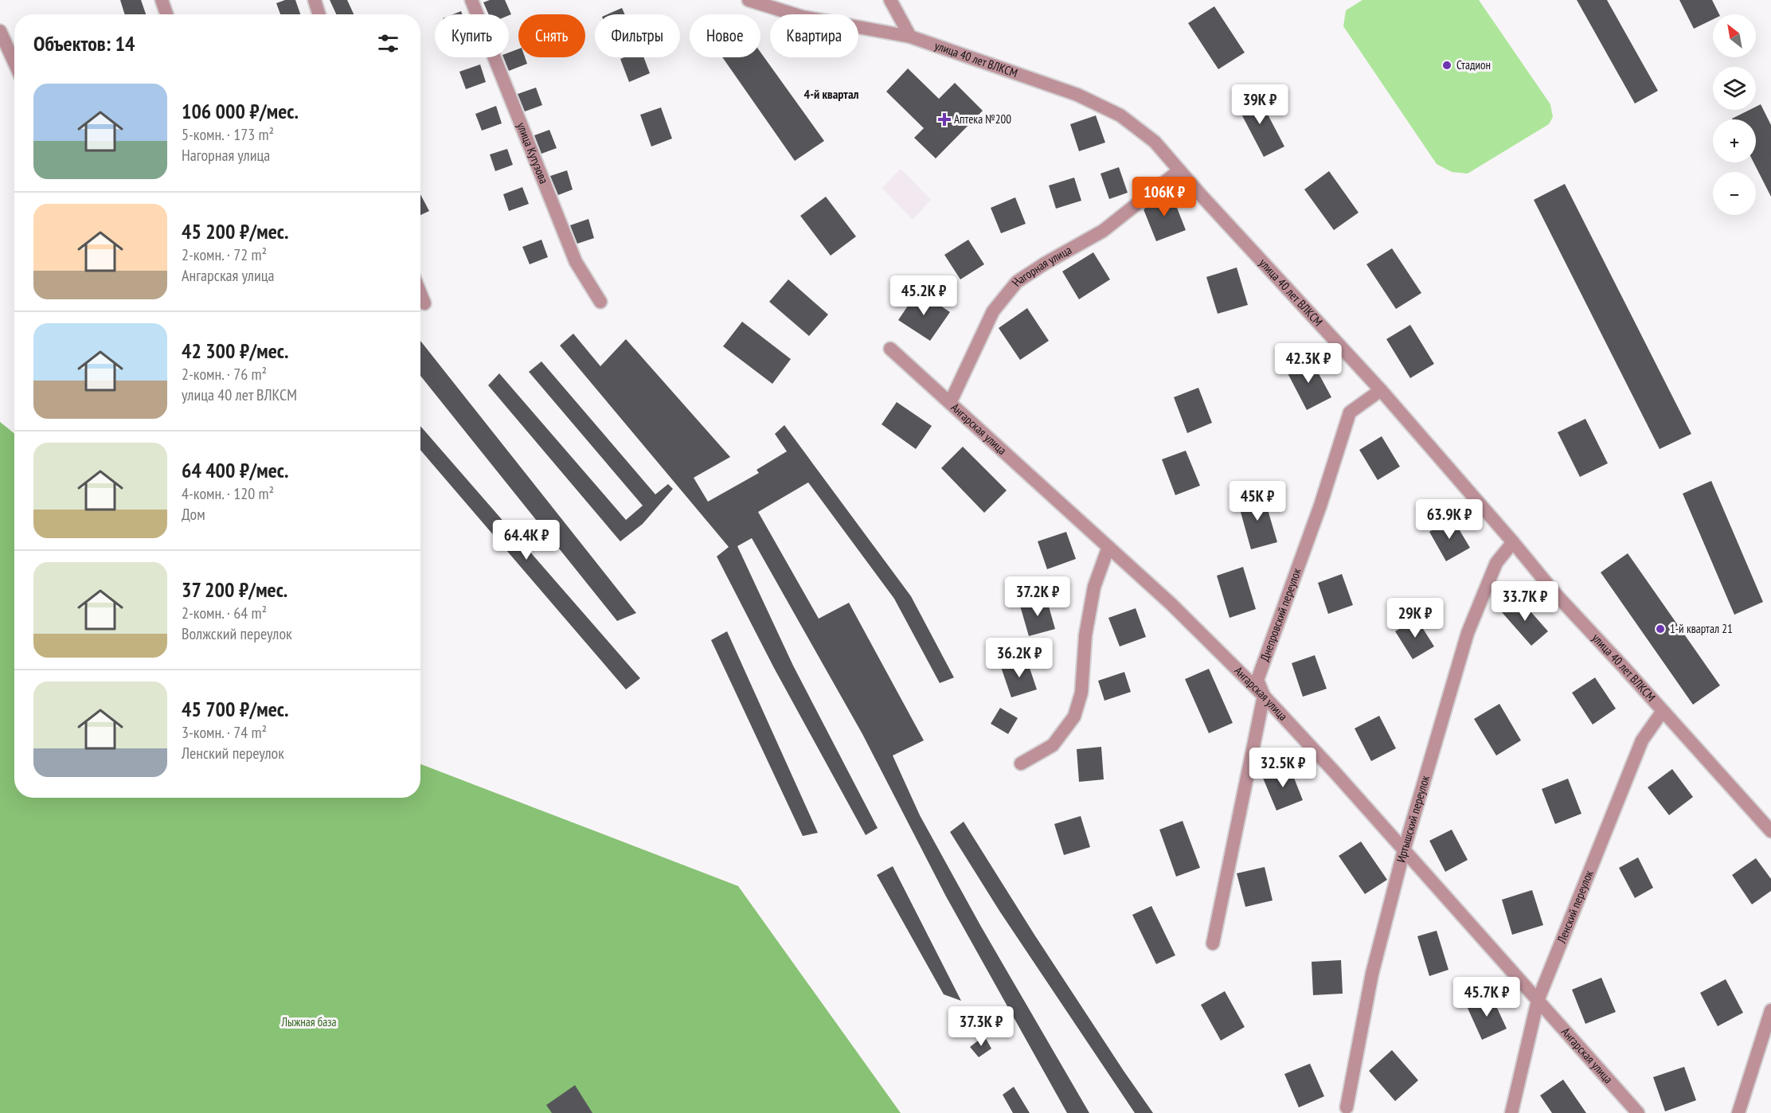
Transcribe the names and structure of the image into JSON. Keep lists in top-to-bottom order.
{
  "streets": {
    "street": [
      "улица 40 лет ВЛКСМ",
      "улица Кутузова",
      "Нагорная улица",
      "Ангарская улица",
      "Днепровский переулок",
      "Иртышский переулок",
      "Ленский переулок"
    ]
  },
  "crossings": [
    ["улица 40 лет ВЛКСМ", "Нагорная улица"],
    ["улица 40 лет ВЛКСМ", "Днепровский переулок"],
    ["улица 40 лет ВЛКСМ", "Иртышский переулок"],
    ["улица 40 лет ВЛКСМ", "Ленский переулок"],
    ["Нагорная улица", "Ангарская улица"],
    ["Ангарская улица", "Днепровский переулок"],
    ["Ангарская улица", "Иртышский переулок"],
    ["Ангарская улица", "Ленский переулок"]
  ],
  "districts": ["4-й квартал"],
  "parks": ["Лыжная база"],
  "places": {
    "other": ["Стадион", "1-й квартал 21"],
    "health": ["Аптека №200"]
  },
  "north": "top left",
  "page": {
    "map_buttons": ["+", "−"],
    "chip": [
      "Купить",
      "Снять",
      "Фильтры",
      "Новое",
      "Квартира"
    ],
    "heading": "Объектов: 14",
    "list": [
      {
        "name": "106 000 ₽/мес.",
        "note": "5-комн. · 173 m² · Нагорная улица"
      },
      {
        "name": "45 200 ₽/мес.",
        "note": "2-комн. · 72 m² · Ангарская улица"
      },
      {
        "name": "42 300 ₽/мес.",
        "note": "2-комн. · 76 m² · улица 40 лет ВЛКСМ"
      },
      {
        "name": "64 400 ₽/мес.",
        "note": "4-комн. · 120 m² · Дом"
      },
      {
        "name": "37 200 ₽/мес.",
        "note": "2-комн. · 64 m² · Волжский переулок"
      },
      {
        "name": "45 700 ₽/мес.",
        "note": "3-комн. · 74 m² · Ленский переулок"
      }
    ],
    "price": [
      "39K ₽",
      "106K ₽",
      "45.2K ₽",
      "42.3K ₽",
      "45K ₽",
      "63.9K ₽",
      "64.4K ₽",
      "37.2K ₽",
      "33.7K ₽",
      "29K ₽",
      "36.2K ₽",
      "32.5K ₽",
      "45.7K ₽",
      "37.3K ₽"
    ]
  }
}
